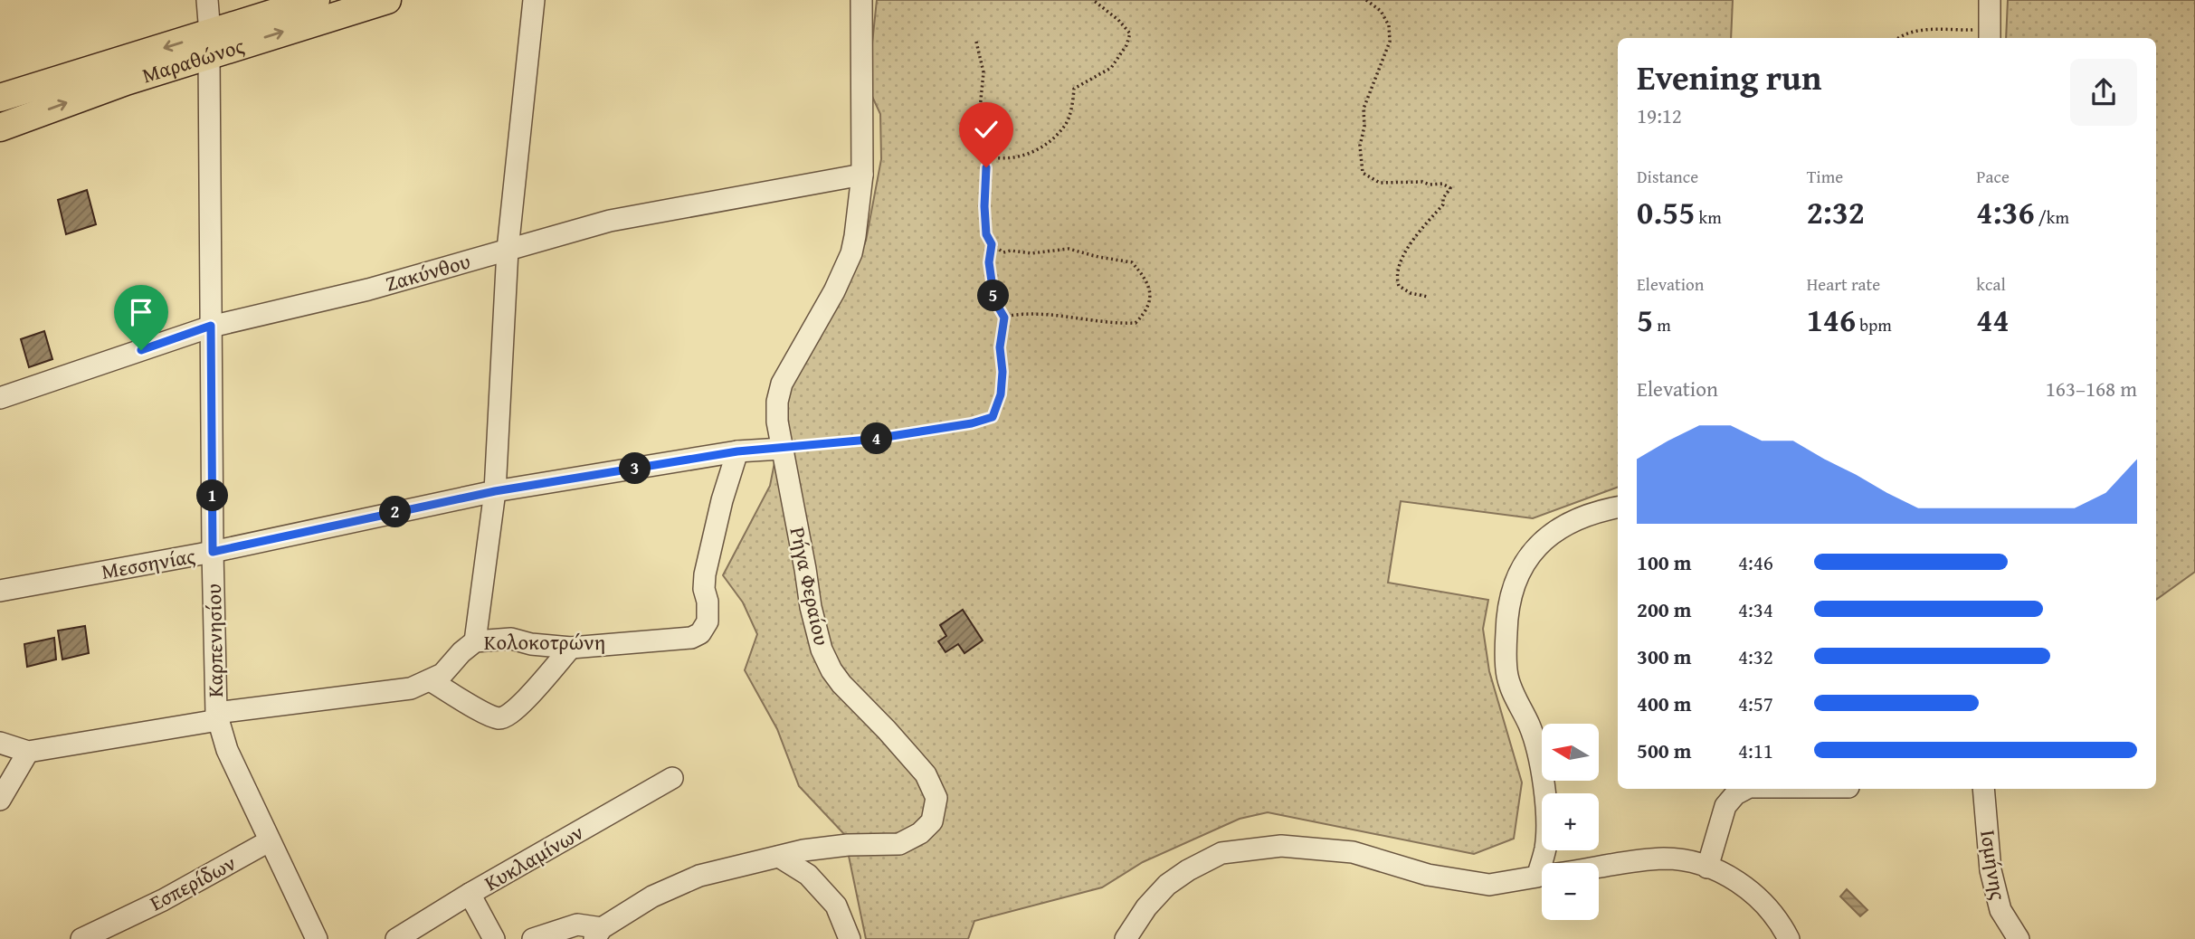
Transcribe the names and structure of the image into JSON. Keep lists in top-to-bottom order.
{
  "streets": {
    "main road": ["Μαραθώνος"],
    "street": [
      "Ζακύνθου",
      "Μεσσηνίας",
      "Ρήγα Φεραίου",
      "Καρπενησίου",
      "Κολοκοτρώνη",
      "Κυκλαμίνων",
      "Ισμήνης",
      "Εσπερίδων"
    ]
  },
  "crossings": [
    ["Μαραθώνος", "Καρπενησίου"],
    ["Ζακύνθου", "Ρήγα Φεραίου"],
    ["Ζακύνθου", "Καρπενησίου"],
    ["Μεσσηνίας", "Ρήγα Φεραίου"],
    ["Μεσσηνίας", "Καρπενησίου"],
    ["Μεσσηνίας", "Κολοκοτρώνη"],
    ["Καρπενησίου", "Κολοκοτρώνη"],
    ["Καρπενησίου", "Εσπερίδων"]
  ],
  "north": "left",
  "page": {
    "heading": ["Evening run", "19:12"],
    "stats": [
      ["Distance", "0.55 km"],
      ["Time", "2:32"],
      ["Pace", "4:36 /km"],
      ["Elevation", "5 m"],
      ["Heart rate", "146 bpm"],
      ["kcal", "44"]
    ],
    "pins": [
      "5",
      "4",
      "3",
      "1",
      "2"
    ],
    "chart": ["Elevation", "163–168 m"],
    "list": [
      {
        "name": "100 m",
        "note": "4:46"
      },
      {
        "name": "200 m",
        "note": "4:34"
      },
      {
        "name": "300 m",
        "note": "4:32"
      },
      {
        "name": "400 m",
        "note": "4:57"
      },
      {
        "name": "500 m",
        "note": "4:11"
      }
    ],
    "map_buttons": ["+", "−"]
  }
}
